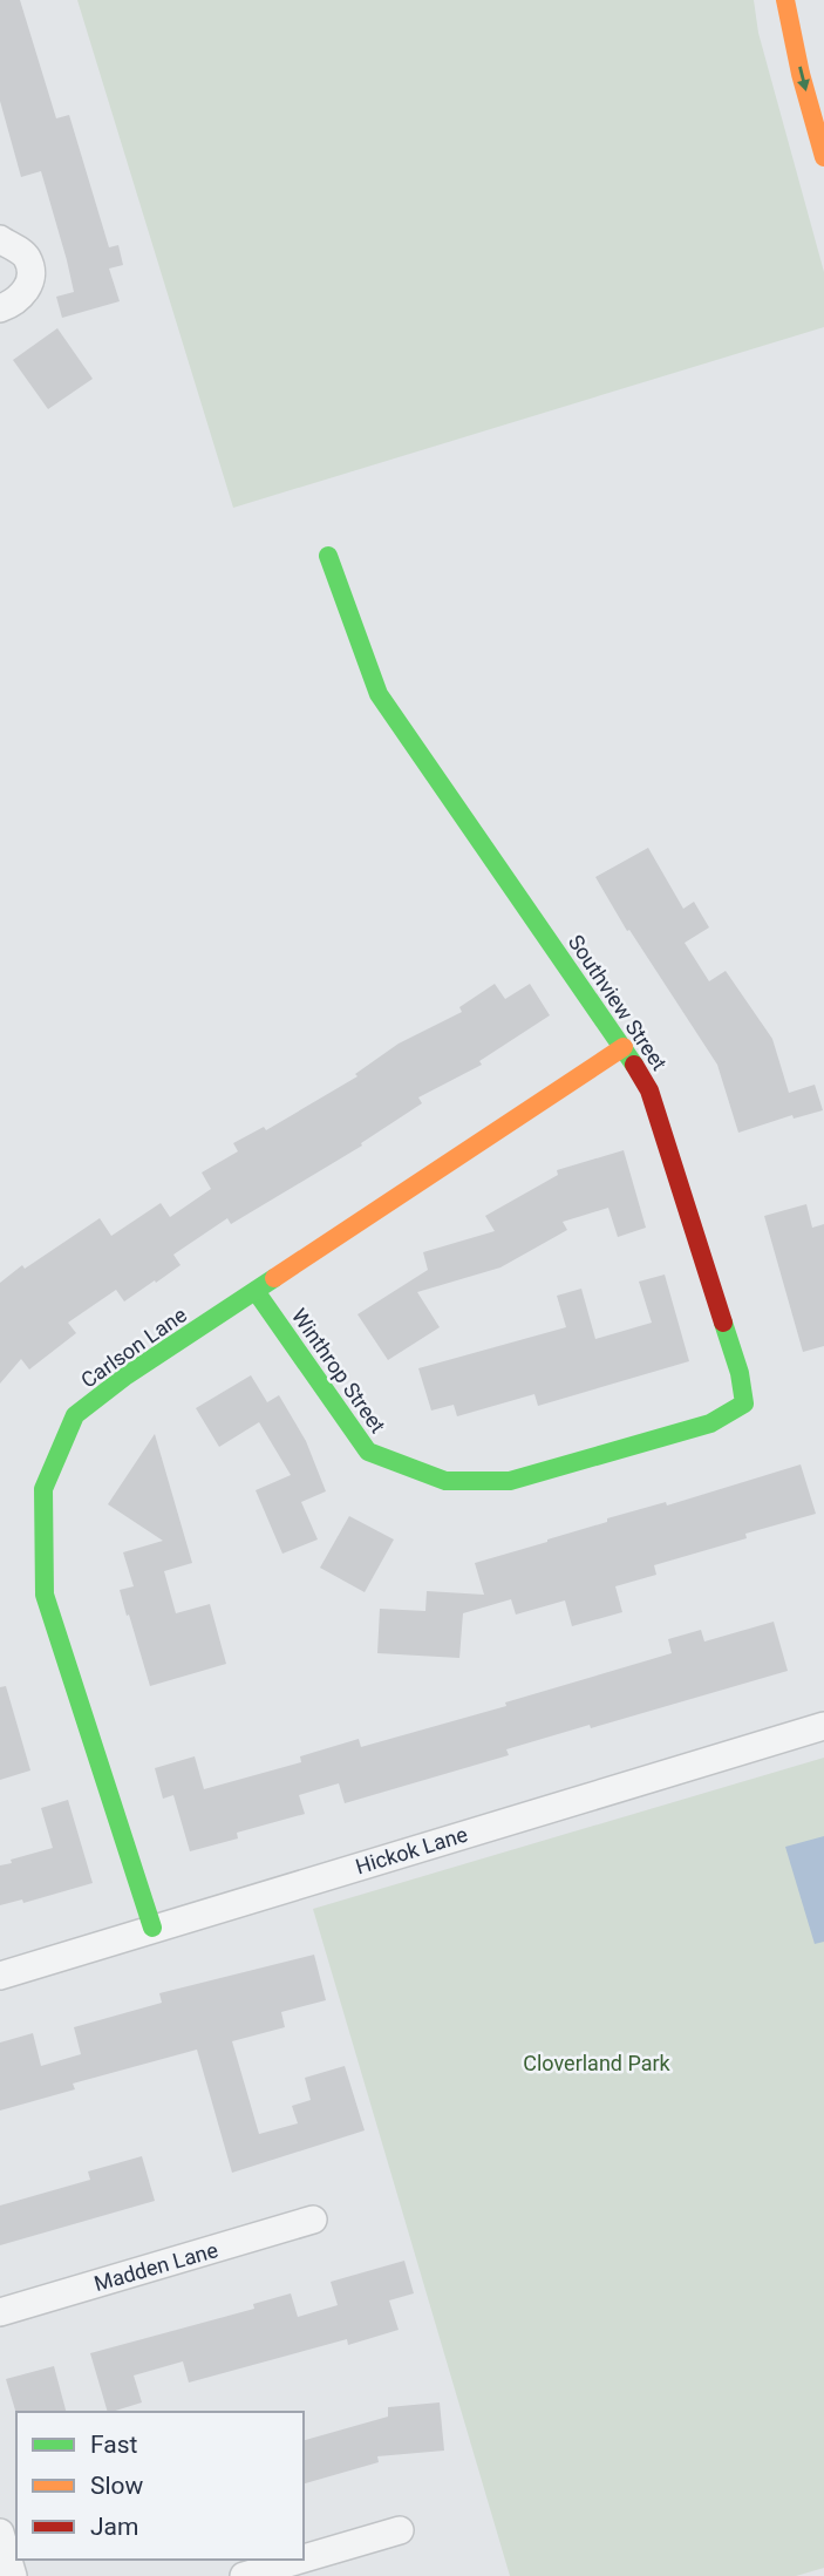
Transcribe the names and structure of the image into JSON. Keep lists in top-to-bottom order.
{
  "streets": {
    "street": [
      "Southview Street",
      "Carlson Lane",
      "Winthrop Street",
      "Hickok Lane",
      "Madden Lane"
    ]
  },
  "crossings": [
    ["Southview Street", "Carlson Lane"],
    ["Southview Street", "Winthrop Street"],
    ["Carlson Lane", "Winthrop Street"],
    ["Carlson Lane", "Hickok Lane"]
  ],
  "parks": ["Cloverland Park"],
  "legend": ["Fast", "Slow", "Jam"]
}
